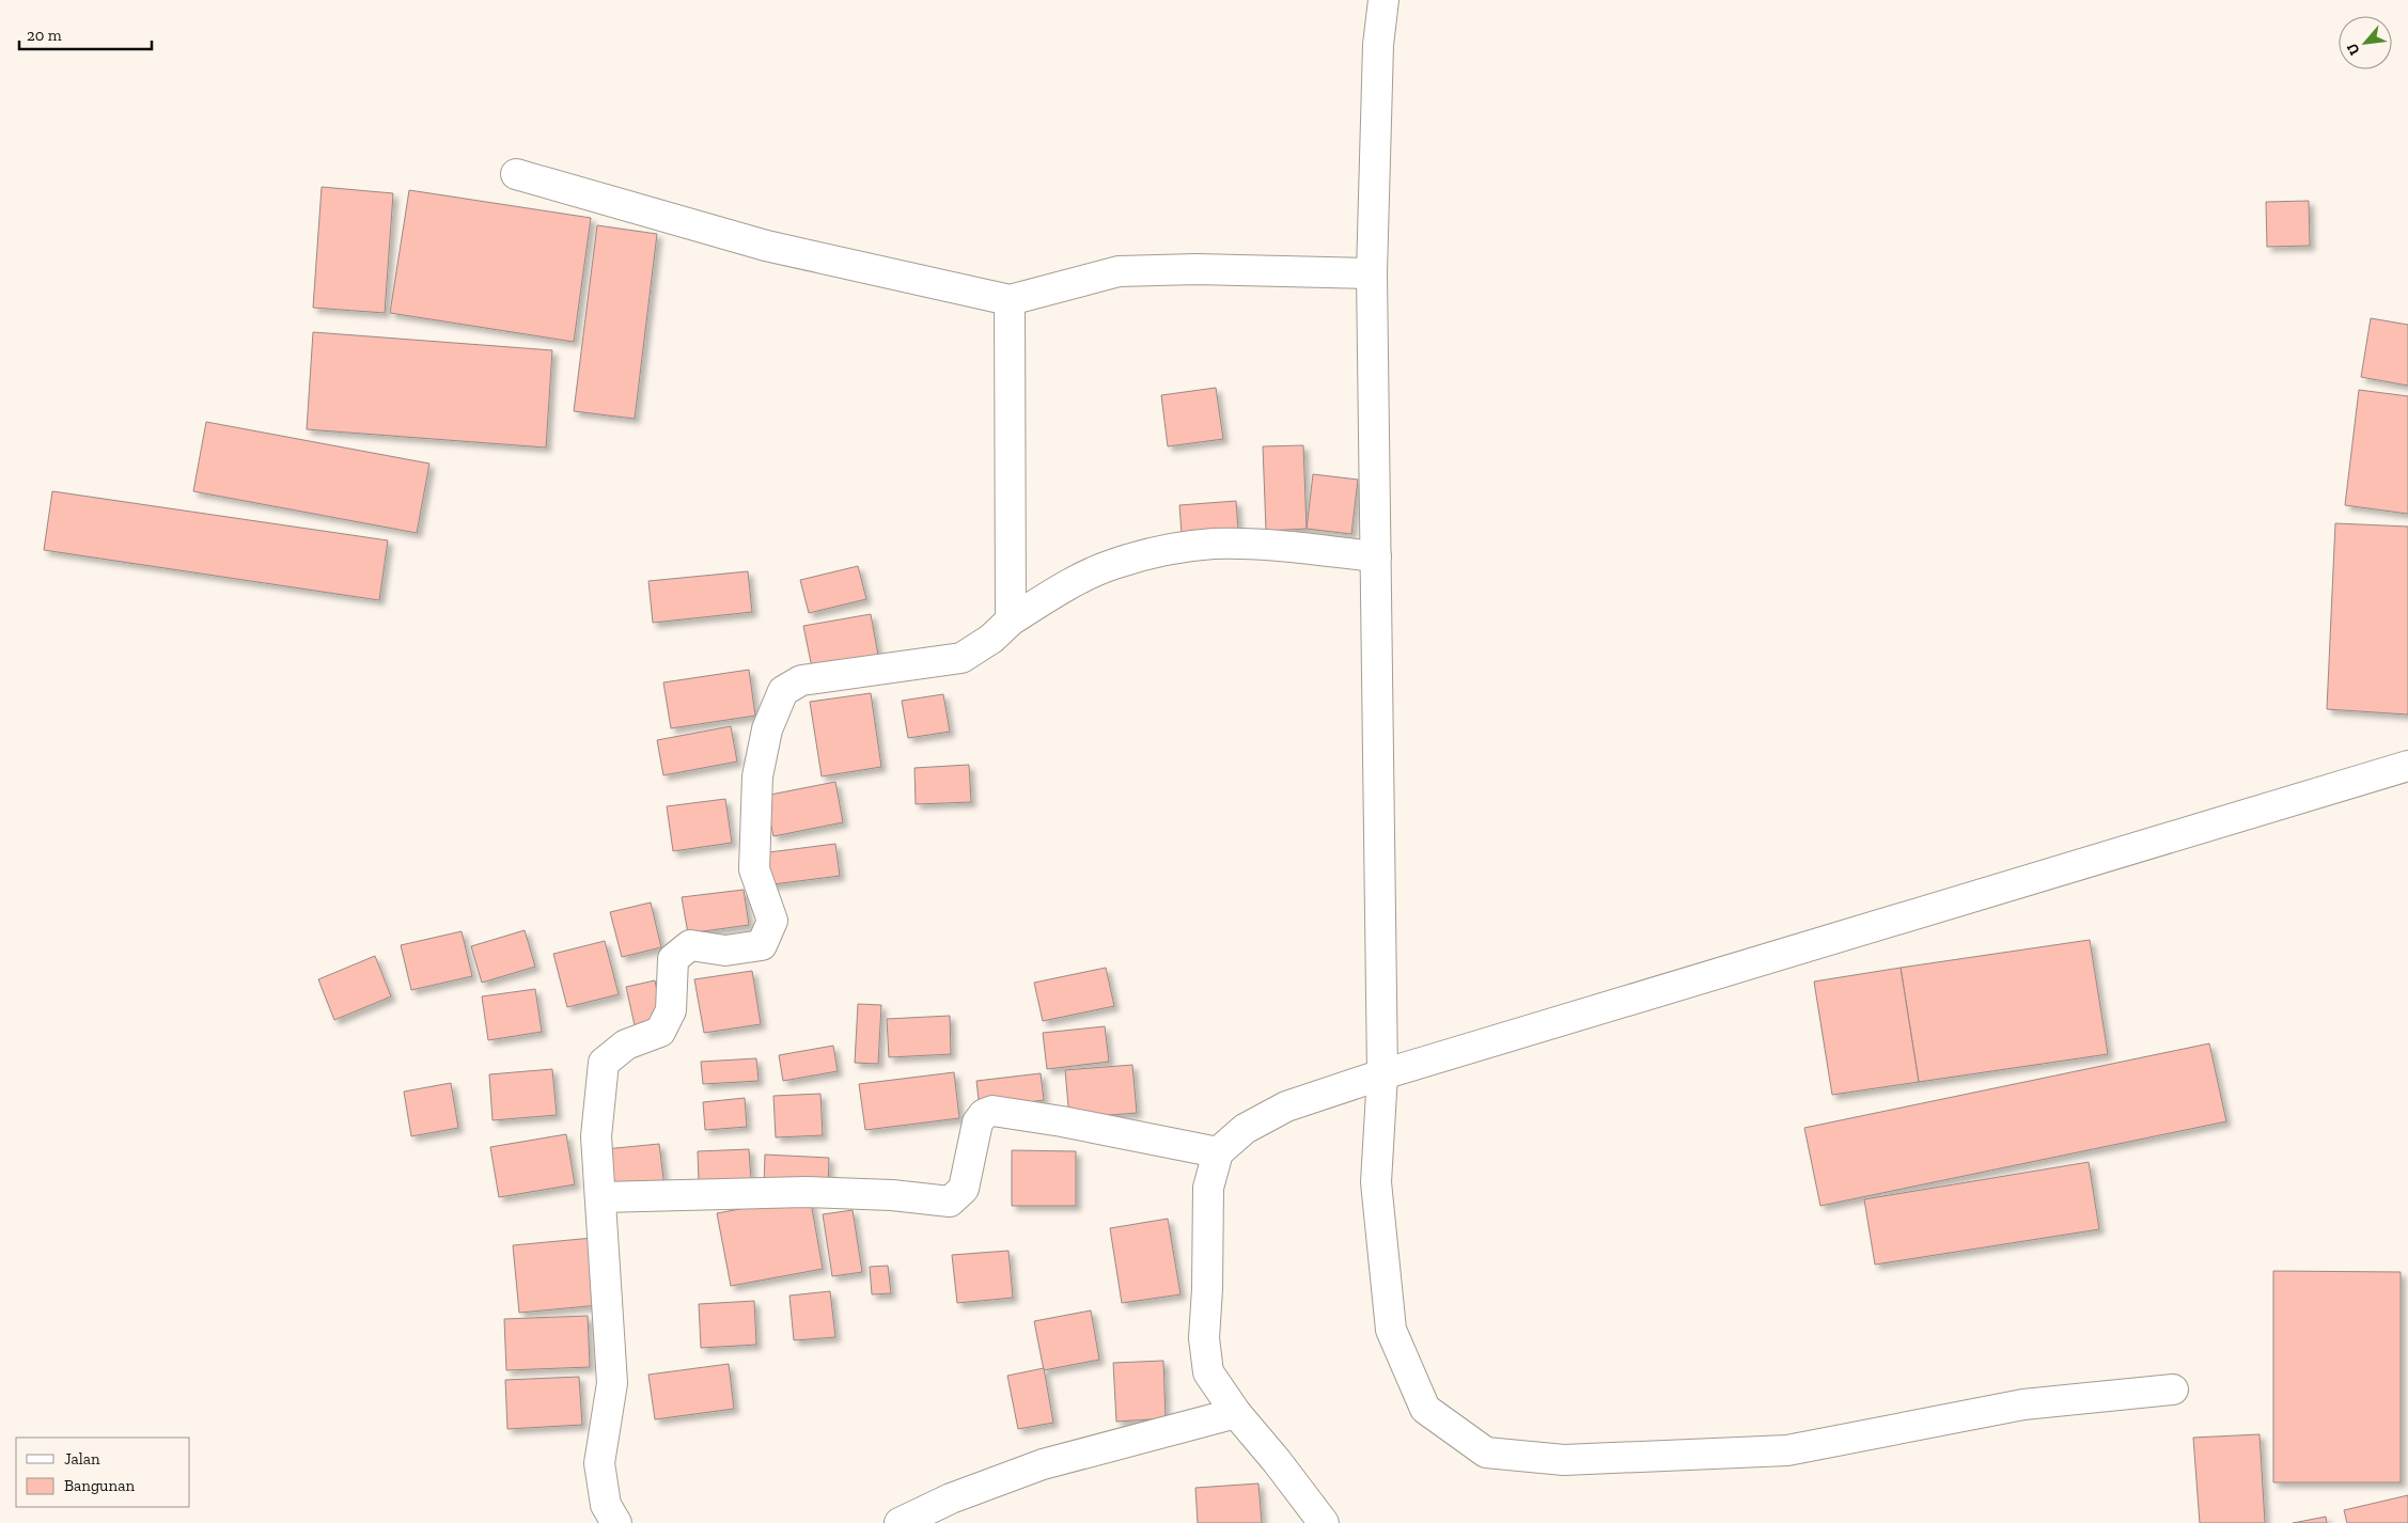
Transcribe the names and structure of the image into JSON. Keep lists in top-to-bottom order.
{
  "legend": ["Jalan", "Bangunan"],
  "scale_bar": "20 m",
  "north": "bottom left"
}
